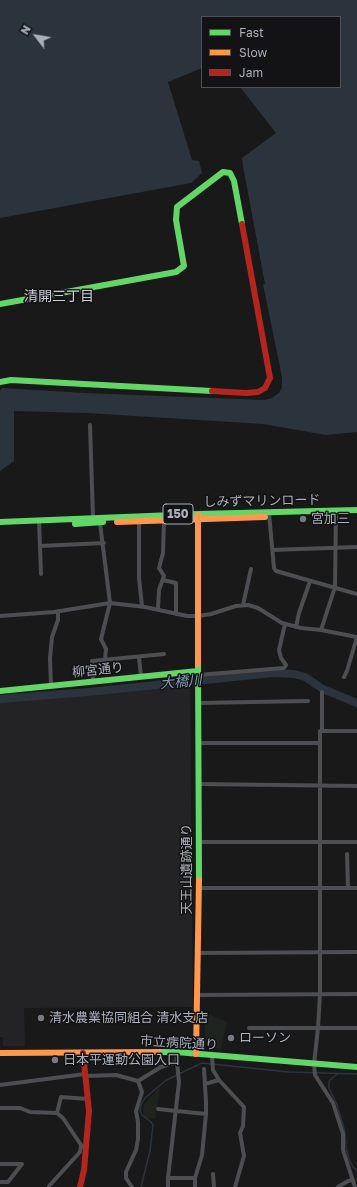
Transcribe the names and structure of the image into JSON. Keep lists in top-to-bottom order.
{
  "streets": {
    "main road": [
      "しみずマリンロード",
      "150",
      "柳宮通り",
      "天王山遺跡通り",
      "市立病院通り"
    ]
  },
  "crossings": [
    ["柳宮通り", "天王山遺跡通り"],
    ["天王山遺跡通り", "市立病院通り"]
  ],
  "districts": ["清開三丁目"],
  "water": ["大橋川"],
  "places": [
    "宮加三",
    "清水農業協同組合 清水支店",
    "ローソン",
    "日本平運動公園入口"
  ],
  "legend": ["Fast", "Slow", "Jam"],
  "north": "top left"
}
